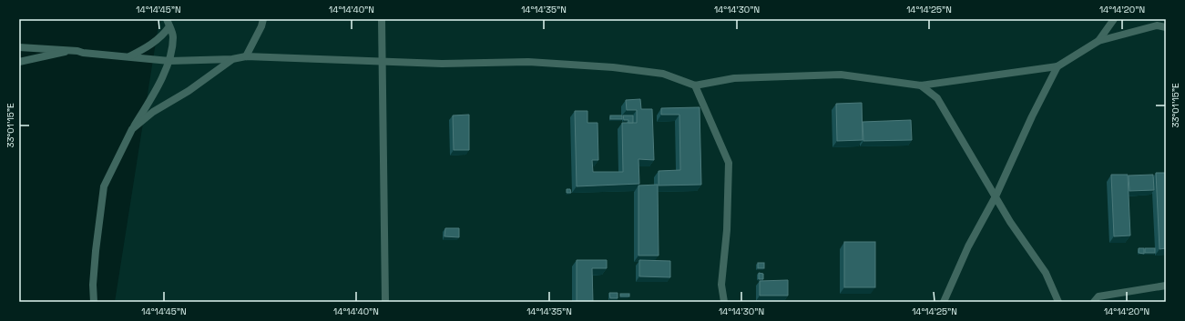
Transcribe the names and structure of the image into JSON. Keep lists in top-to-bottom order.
{
  "coordinates": [
    "14°14'45\"N",
    "14°14'40\"N",
    "14°14'35\"N",
    "14°14'30\"N",
    "14°14'25\"N",
    "14°14'20\"N",
    "33°01'15\"E"
  ]
}
